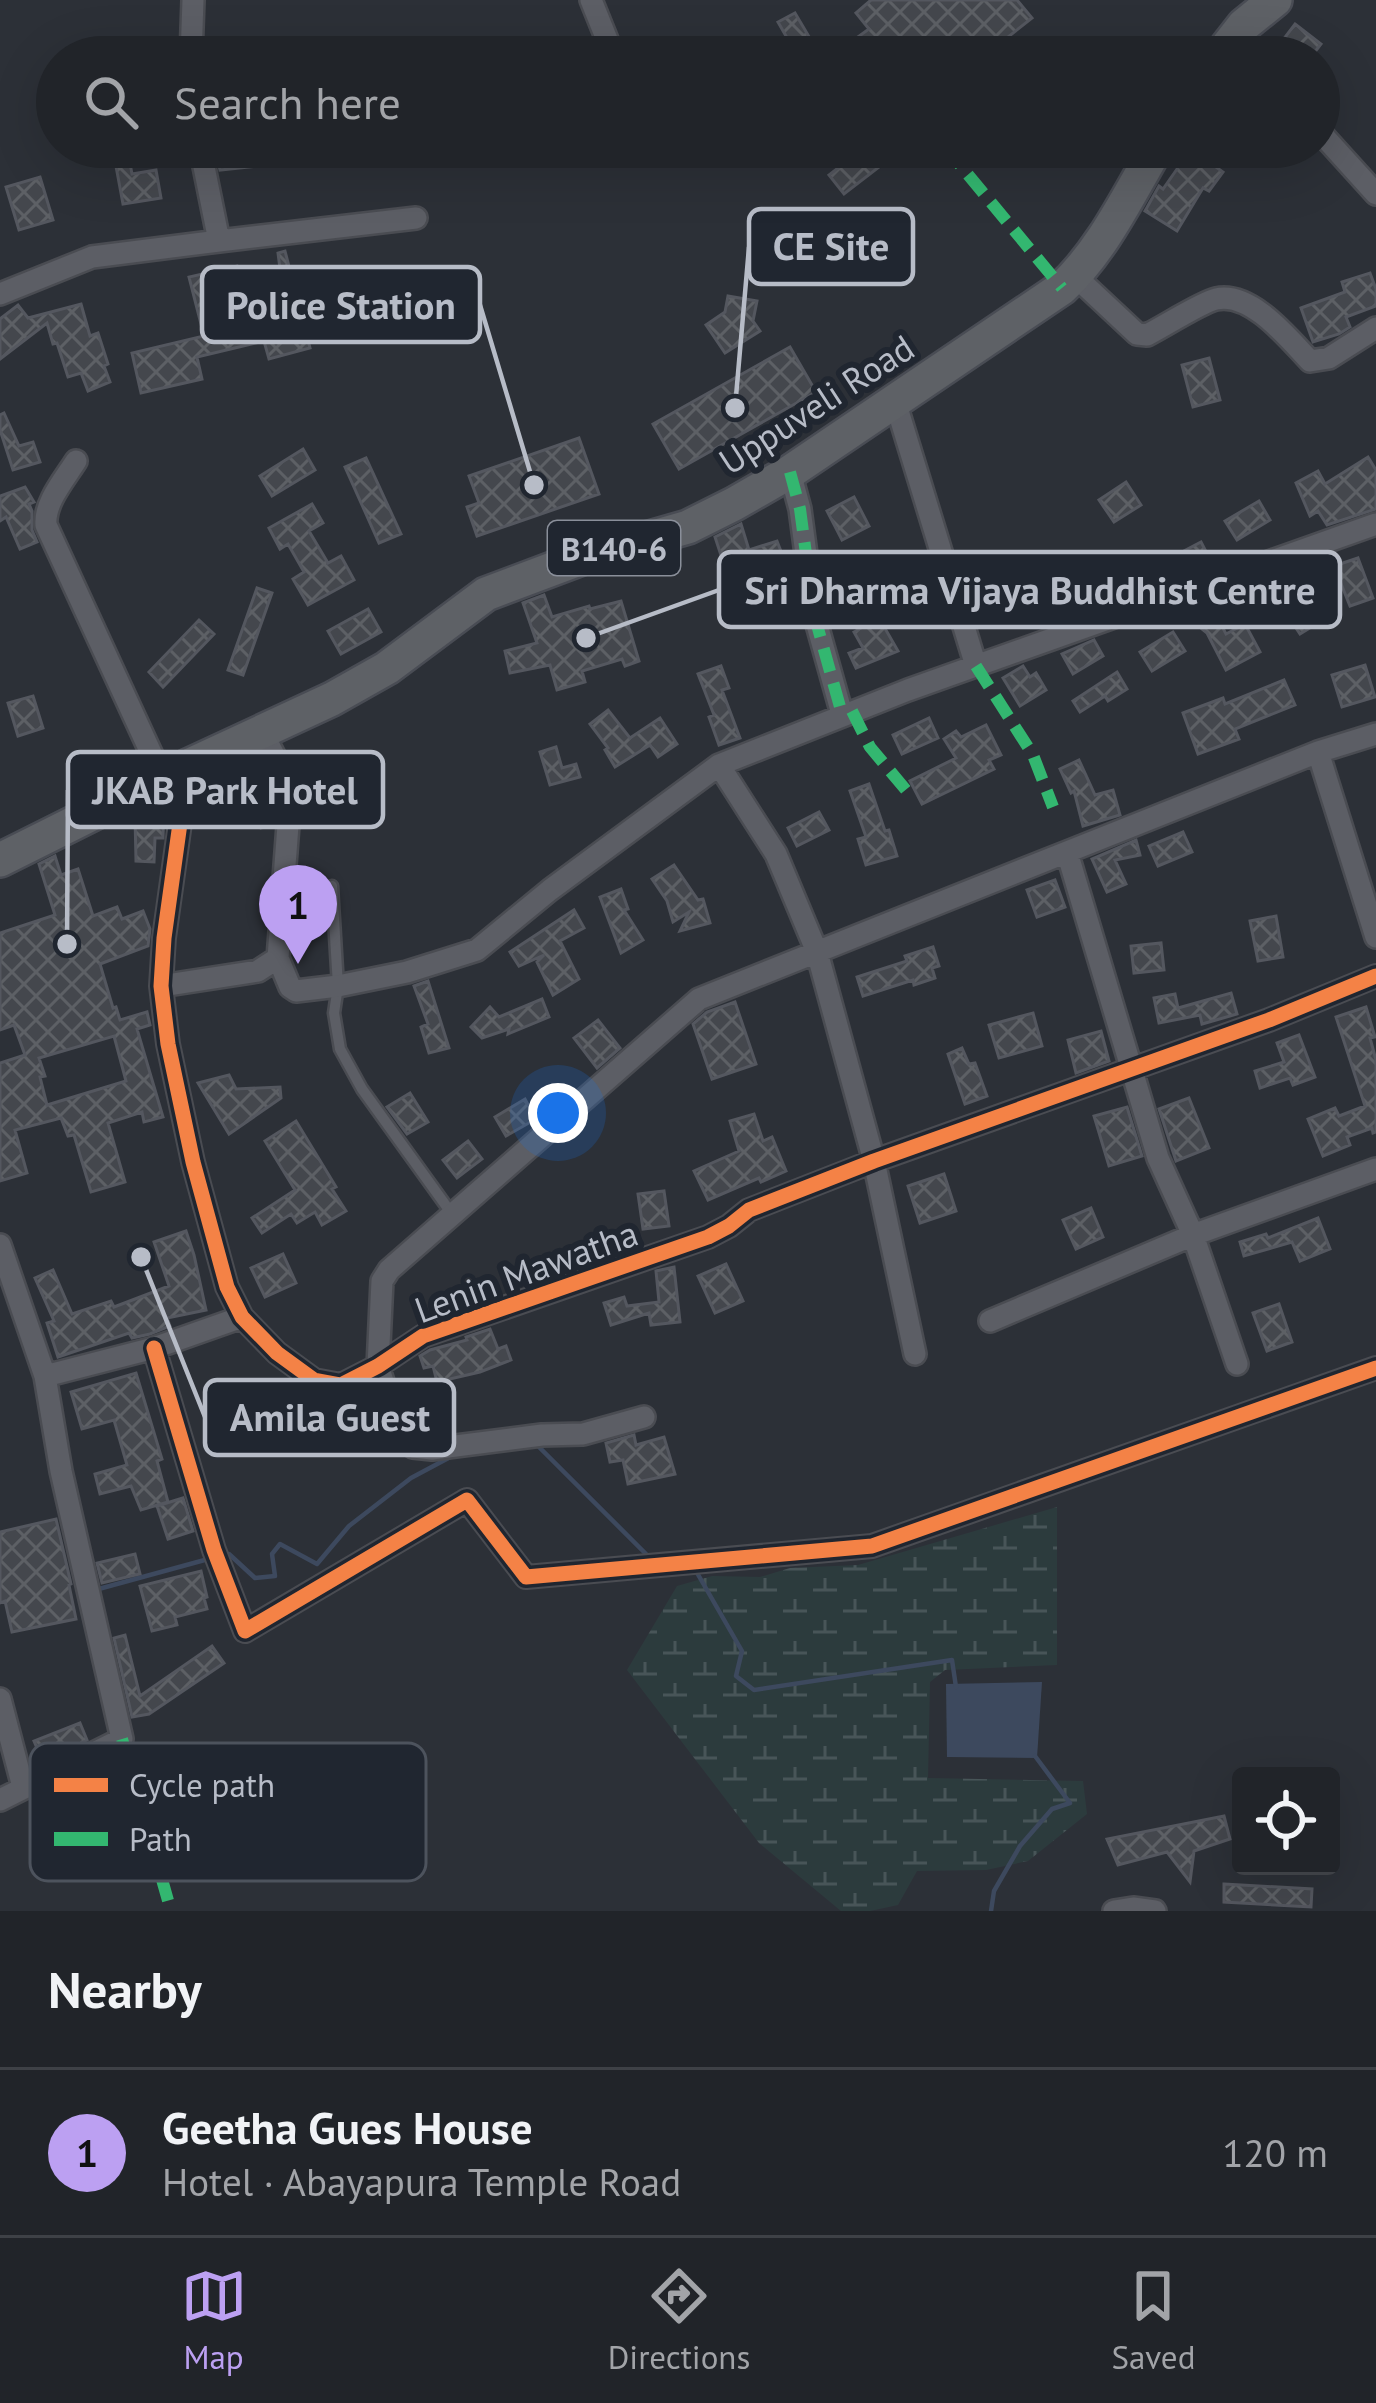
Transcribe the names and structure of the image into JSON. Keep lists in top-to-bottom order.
{
  "streets": {
    "main road": ["Uppuveli Road", "B140-6"],
    "street": ["Lenin Mawatha"]
  },
  "crossings": [
    ["Uppuveli Road", "Lenin Mawatha"]
  ],
  "places": [
    "CE Site",
    "Police Station",
    "Sri Dharma Vijaya Buddhist Centre",
    "JKAB Park Hotel",
    "Amila Guest"
  ],
  "legend": ["Cycle path", "Path"],
  "page": {
    "search": "Search here",
    "pins": "1",
    "heading": "Nearby",
    "list": [
      {
        "mark": "1",
        "name": "Geetha Gues House",
        "note": "Hotel · Abayapura Temple Road",
        "value": "120 m"
      }
    ],
    "nav": ["Map", "Directions", "Saved"]
  }
}
